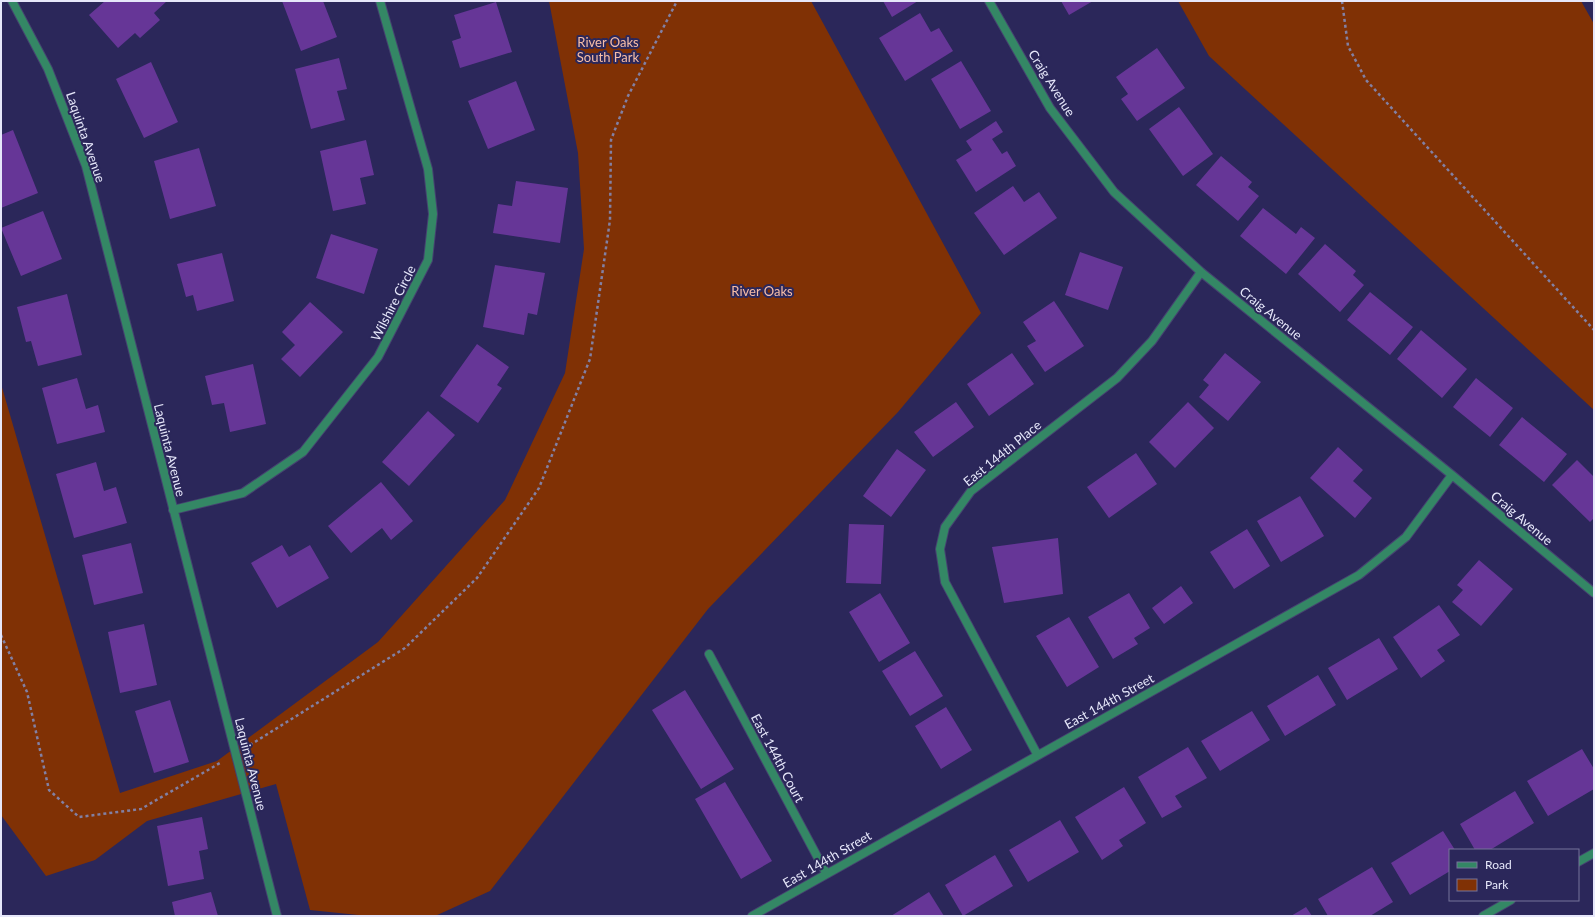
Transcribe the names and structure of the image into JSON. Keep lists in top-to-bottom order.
{
  "streets": {
    "street": [
      "Craig Avenue",
      "Laquinta Avenue",
      "Wilshire Circle",
      "East 144th Place",
      "East 144th Street",
      "East 144th Court"
    ]
  },
  "crossings": [
    ["Craig Avenue", "East 144th Place"],
    ["Craig Avenue", "East 144th Street"],
    ["Laquinta Avenue", "Wilshire Circle"],
    ["East 144th Place", "East 144th Street"],
    ["East 144th Street", "East 144th Court"]
  ],
  "parks": ["River Oaks South Park", "River Oaks"],
  "legend": ["Road", "Park"]
}
